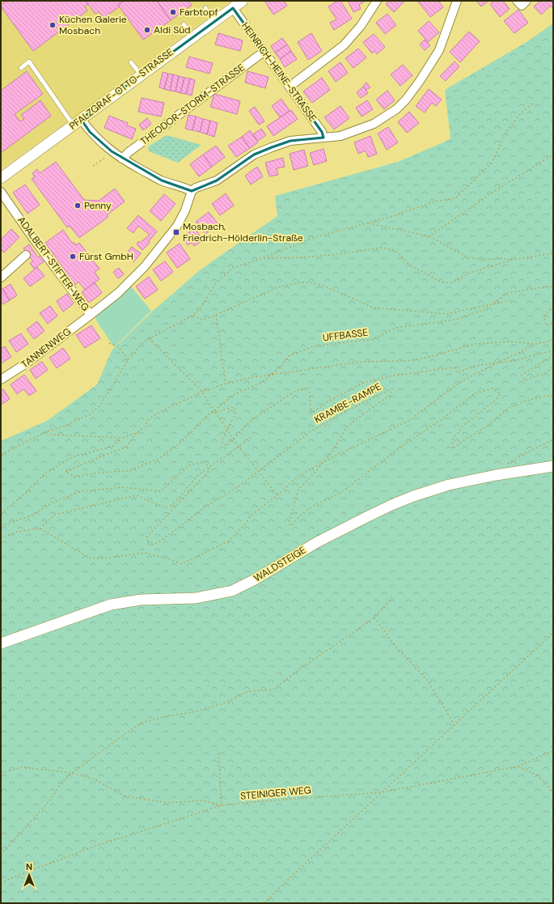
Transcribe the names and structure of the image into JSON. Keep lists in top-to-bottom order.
{
  "streets": {
    "street": [
      "HEINRICH-HEINE-STRASSE",
      "PFALZGRAF-OTTO-STRASSE",
      "THEODOR-STORM-STRASSE",
      "ADALBERT-STIFTER-WEG",
      "TANNENWEG",
      "WALDSTEIGE"
    ],
    "path": ["UFFBASSE", "KRAMBE-RAMPE", "STEINIGER WEG"]
  },
  "crossings": [
    ["HEINRICH-HEINE-STRASSE", "PFALZGRAF-OTTO-STRASSE"],
    ["HEINRICH-HEINE-STRASSE", "THEODOR-STORM-STRASSE"],
    ["ADALBERT-STIFTER-WEG", "TANNENWEG"]
  ],
  "places": {
    "other": [
      "Farbtopf",
      "Küchen Galerie Mosbach",
      "Aldi Süd",
      "Penny",
      "Fürst GmbH"
    ],
    "transit": ["Mosbach, Friedrich-Hölderlin-Straße"]
  },
  "north": "top"
}
